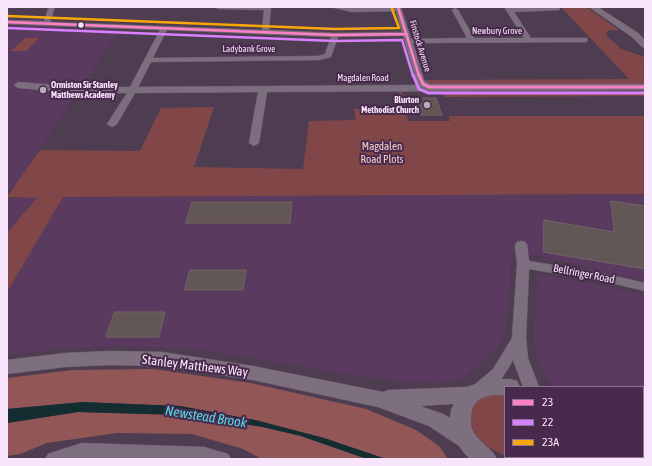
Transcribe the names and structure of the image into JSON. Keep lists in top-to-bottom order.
{
  "streets": {
    "main road": ["Stanley Matthews Way"],
    "street": [
      "Newbury Grove",
      "Finstock Avenue",
      "Ladybank Grove",
      "Magdalen Road",
      "Bellringer Road"
    ]
  },
  "crossings": [
    ["Newbury Grove", "Finstock Avenue"],
    ["Newbury Grove", "Ladybank Grove"],
    ["Finstock Avenue", "Magdalen Road"]
  ],
  "water": ["Newstead Brook"],
  "parks": ["Magdalen Road Plots"],
  "places": ["Ormiston Sir Stanley Matthews Academy", "Blurton Methodist Church"],
  "lines": ["transit line 23", "transit line 23A", "transit line 22"],
  "legend": ["23", "22", "23A"]
}
